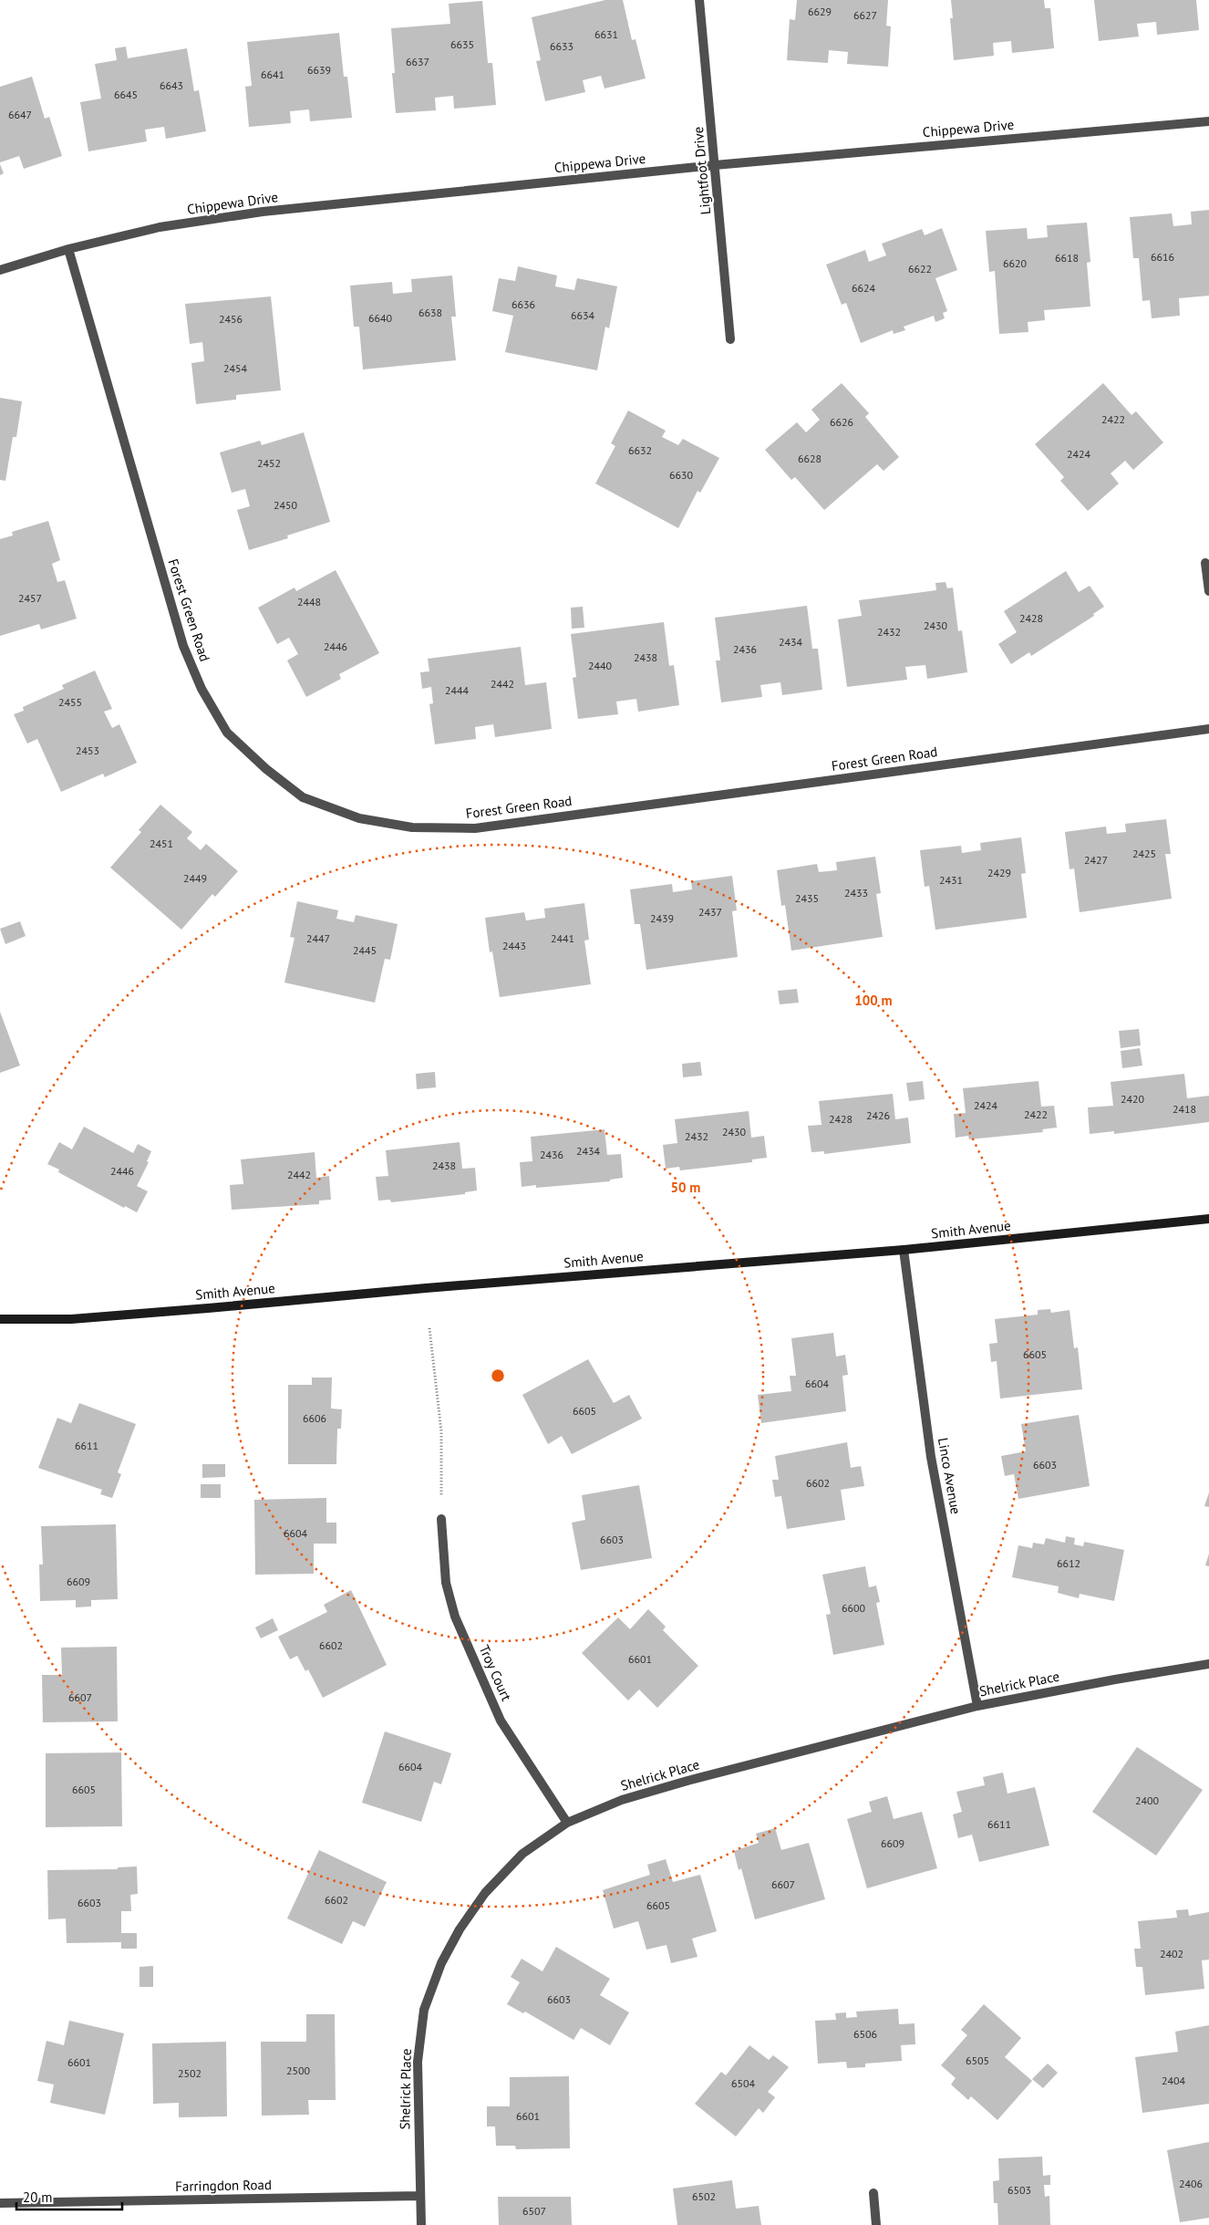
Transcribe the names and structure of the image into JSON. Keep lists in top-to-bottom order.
{
  "streets": {
    "main road": ["Smith Avenue"],
    "street": [
      "Chippewa Drive",
      "Lightfoot Drive",
      "Forest Green Road",
      "Linco Avenue",
      "Troy Court",
      "Shelrick Place",
      "Farringdon Road"
    ]
  },
  "crossings": [
    ["Chippewa Drive", "Lightfoot Drive"],
    ["Chippewa Drive", "Forest Green Road"],
    ["Smith Avenue", "Linco Avenue"],
    ["Linco Avenue", "Shelrick Place"],
    ["Troy Court", "Shelrick Place"],
    ["Shelrick Place", "Farringdon Road"]
  ],
  "house_numbers": [
    "6629",
    "6627",
    "6631",
    "6635",
    "6633",
    "6637",
    "6639",
    "6641",
    "6643",
    "6645",
    "6647",
    "6616",
    "6618",
    "6620",
    "6622",
    "6624",
    "6636",
    "6638",
    "6634",
    "6640",
    "2456",
    "2454",
    "2422",
    "6626",
    "6632",
    "2424",
    "6628",
    "2452",
    "6630",
    "2450",
    "2457",
    "2448",
    "2428",
    "2430",
    "2432",
    "2434",
    "2446",
    "2436",
    "2438",
    "2440",
    "2442",
    "2444",
    "2455",
    "2453",
    "2451",
    "2425",
    "2427",
    "2429",
    "2449",
    "2431",
    "2433",
    "2435",
    "2437",
    "2439",
    "2447",
    "2441",
    "2443",
    "2445",
    "2420",
    "2424",
    "2418",
    "2422",
    "2426",
    "2428",
    "2430",
    "2432",
    "2434",
    "2436",
    "2438",
    "2446",
    "2442",
    "6605",
    "6604",
    "6605",
    "6606",
    "6611",
    "6603",
    "6602",
    "6604",
    "6603",
    "6612",
    "6609",
    "6600",
    "6602",
    "6601",
    "6607",
    "6604",
    "6605",
    "2400",
    "6611",
    "6609",
    "6607",
    "6602",
    "6603",
    "6605",
    "2402",
    "6603",
    "6506",
    "6505",
    "6601",
    "2500",
    "2502",
    "2404",
    "6504",
    "6601",
    "2406",
    "6503",
    "6502",
    "6507"
  ],
  "scale_bar": "20 m",
  "rings": ["100 m", "50 m"]
}
